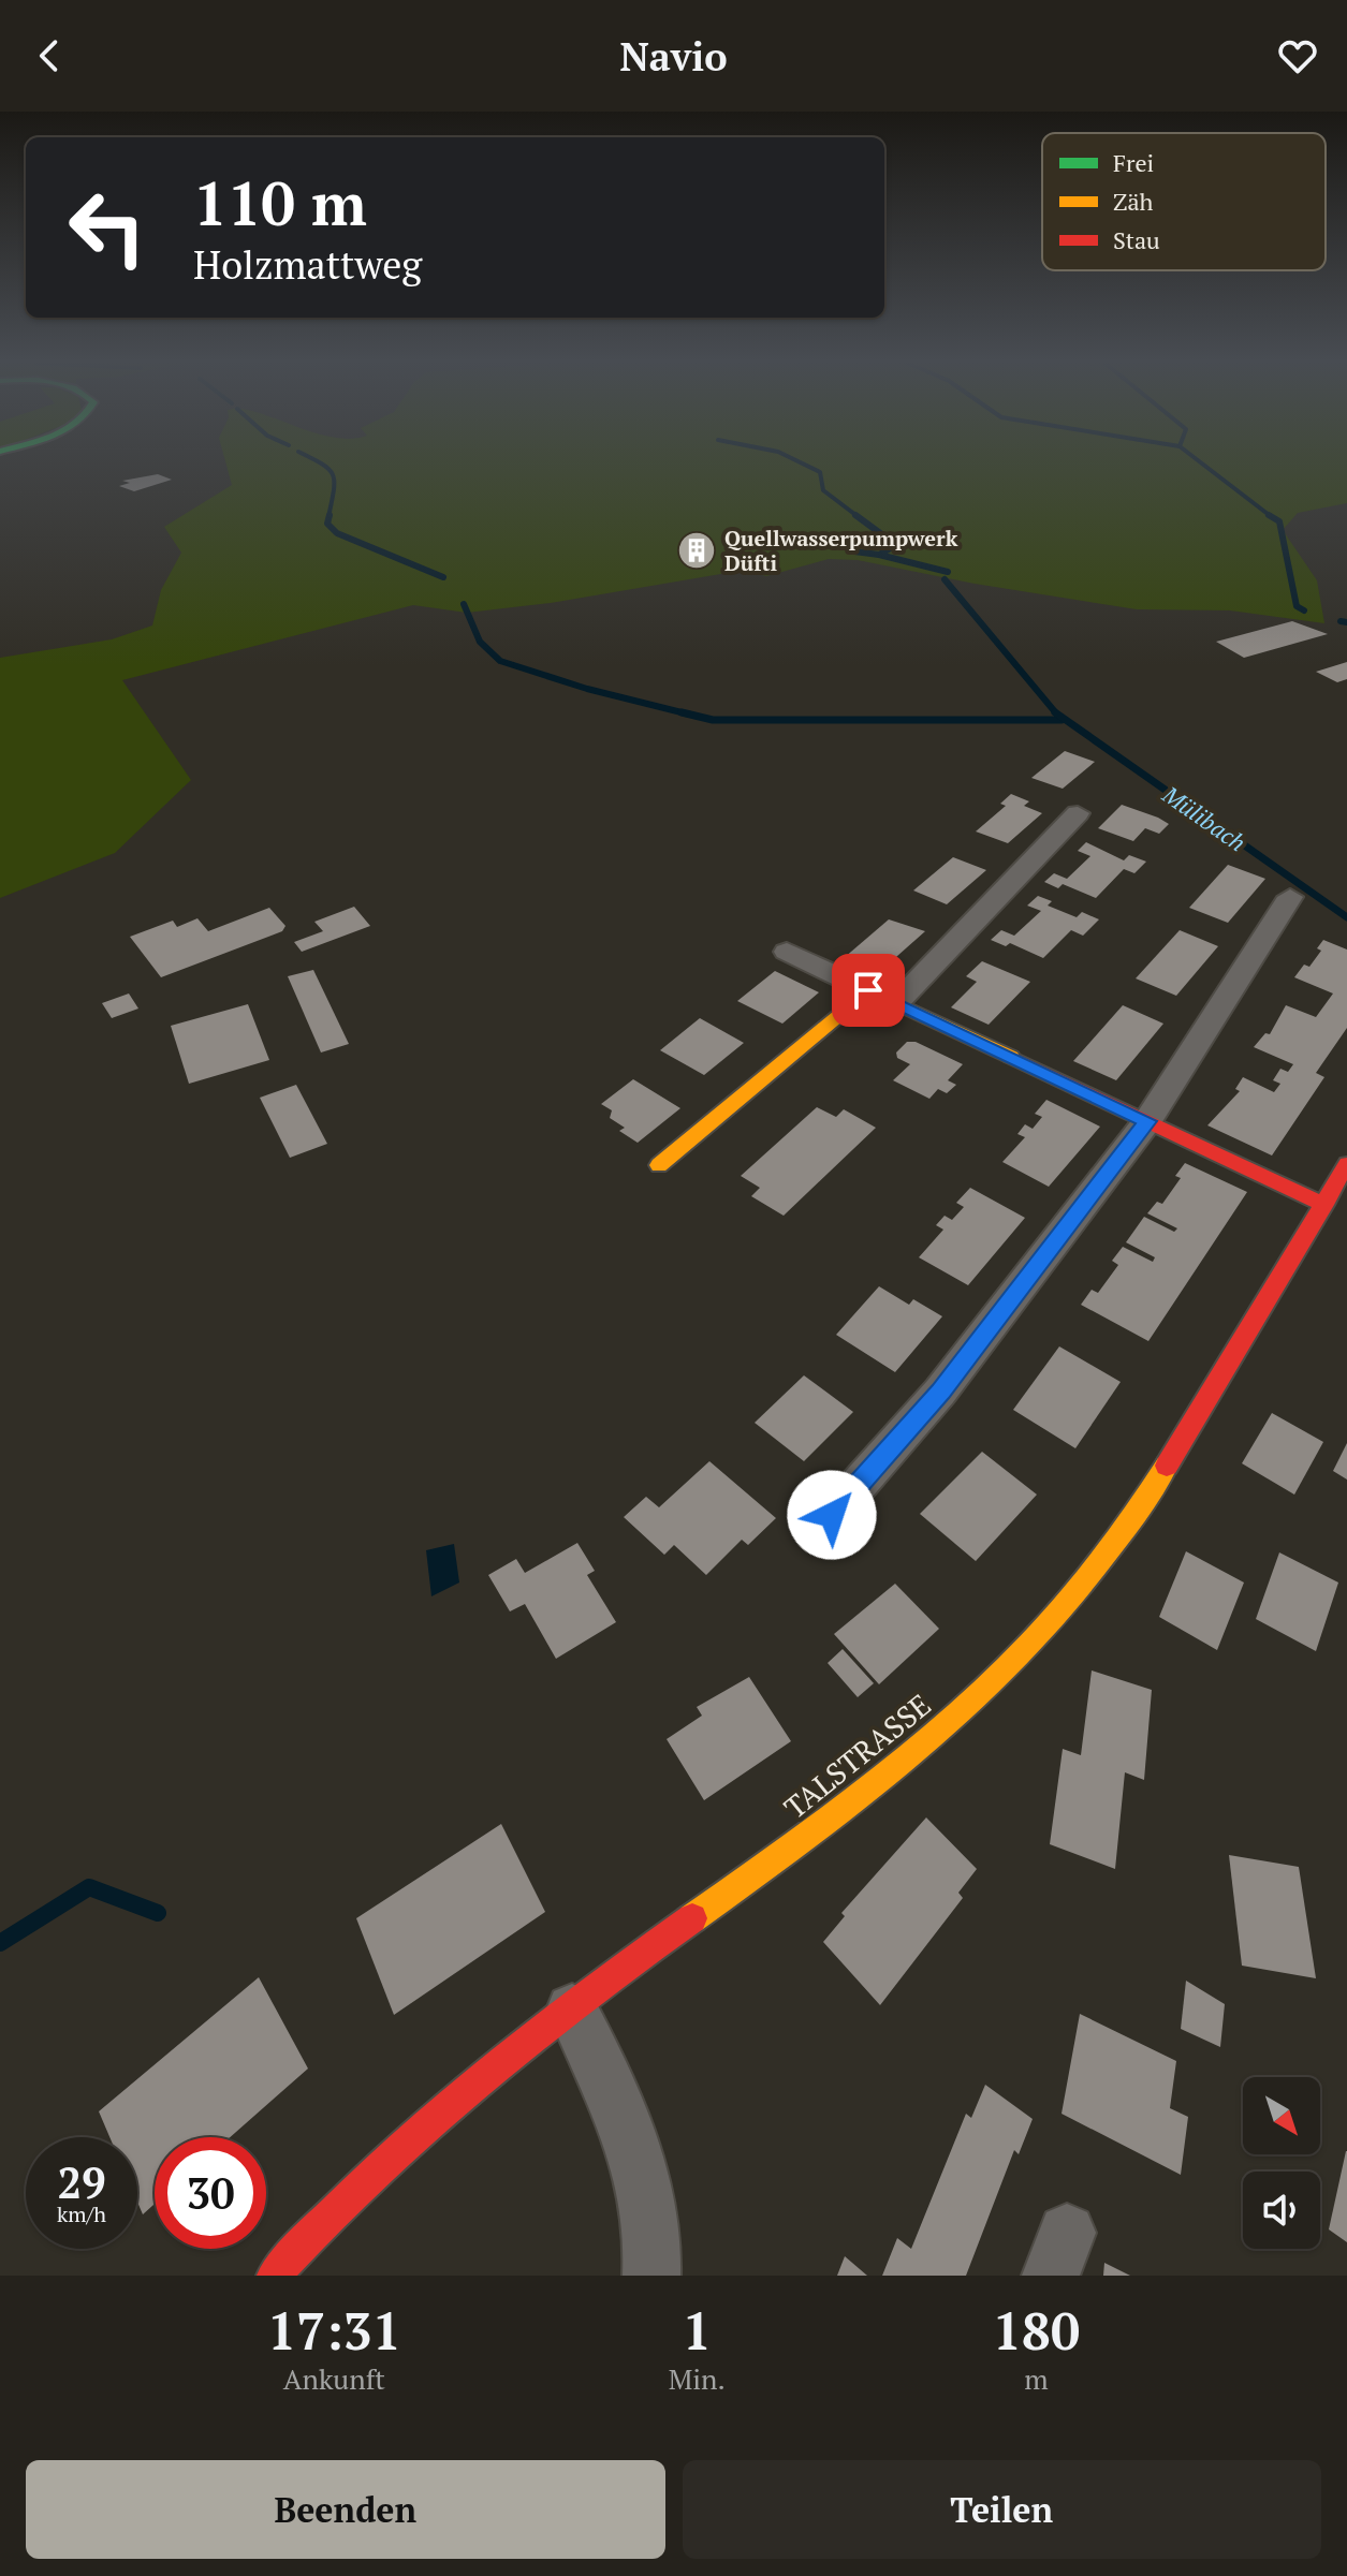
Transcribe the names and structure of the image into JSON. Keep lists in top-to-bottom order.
{
  "streets": {
    "street": ["TALSTRASSE"]
  },
  "water": ["Mülibach"],
  "places": {
    "building": ["Quellwasserpumpwerk Düfti"]
  },
  "legend": ["Frei", "Zäh", "Stau"],
  "north": "bottom right",
  "page": {
    "header": "Navio",
    "turn": ["110 m", "Holzmattweg"],
    "speed": "29 km/h",
    "limit": "30",
    "eta": [
      "17:31",
      "Ankunft",
      "1",
      "Min.",
      "180",
      "m"
    ],
    "buttons": ["Beenden", "Teilen"]
  }
}
